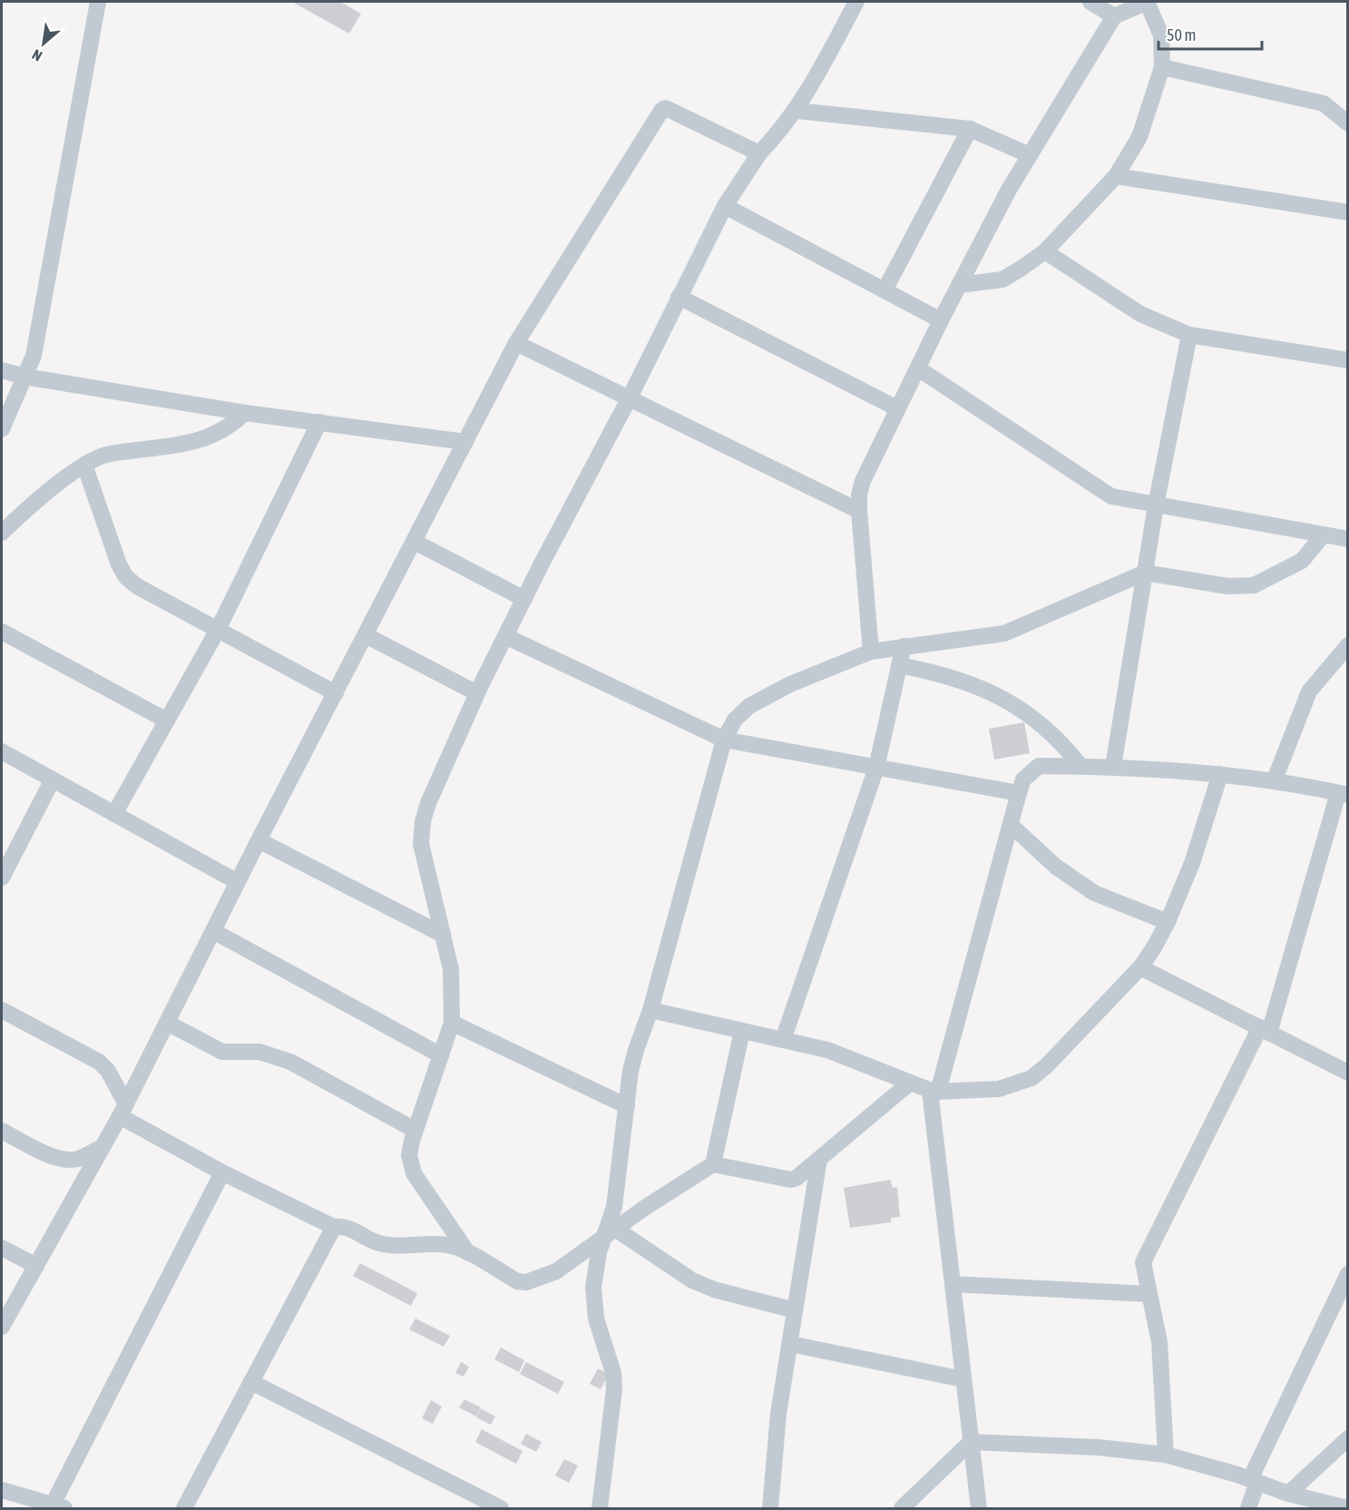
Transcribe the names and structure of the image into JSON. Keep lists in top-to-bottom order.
{
  "scale_bar": "50 m",
  "north": "bottom left"
}
